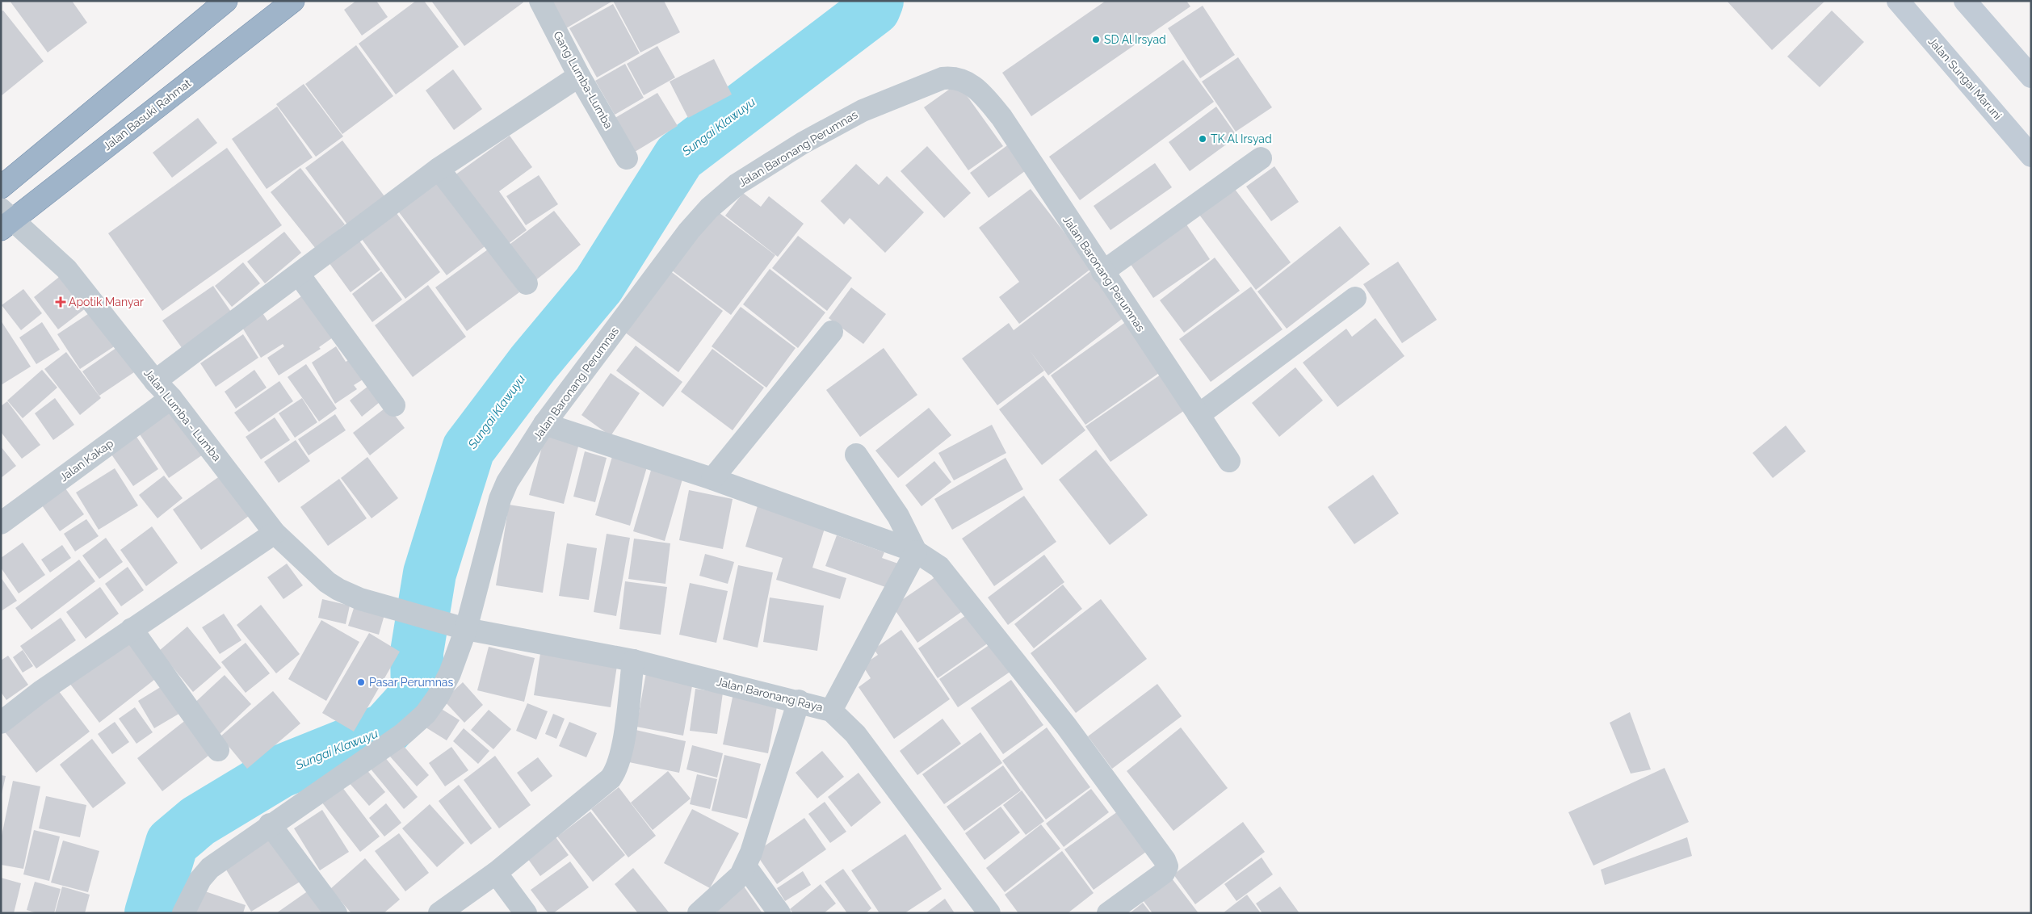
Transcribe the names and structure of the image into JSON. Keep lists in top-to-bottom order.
{
  "streets": {
    "highway": ["Jalan Basuki Rahmat"],
    "main road": ["Jalan Sungai Maruni"],
    "street": [
      "Gang Lumba-Lumba",
      "Jalan Baronang Perumnas",
      "Jalan Lumba - Lumba",
      "Jalan Kakap",
      "Jalan Baronang Raya"
    ]
  },
  "crossings": [
    ["Jalan Basuki Rahmat", "Jalan Lumba - Lumba"],
    ["Jalan Baronang Perumnas", "Jalan Lumba - Lumba"],
    ["Jalan Baronang Perumnas", "Jalan Baronang Raya"],
    ["Jalan Lumba - Lumba", "Jalan Kakap"],
    ["Jalan Lumba - Lumba", "Jalan Baronang Raya"]
  ],
  "water": ["Sungai Klawuyu"],
  "places": {
    "other": ["SD Al Irsyad", "TK Al Irsyad", "Pasar Perumnas"],
    "health": ["Apotik Manyar"]
  }
}
